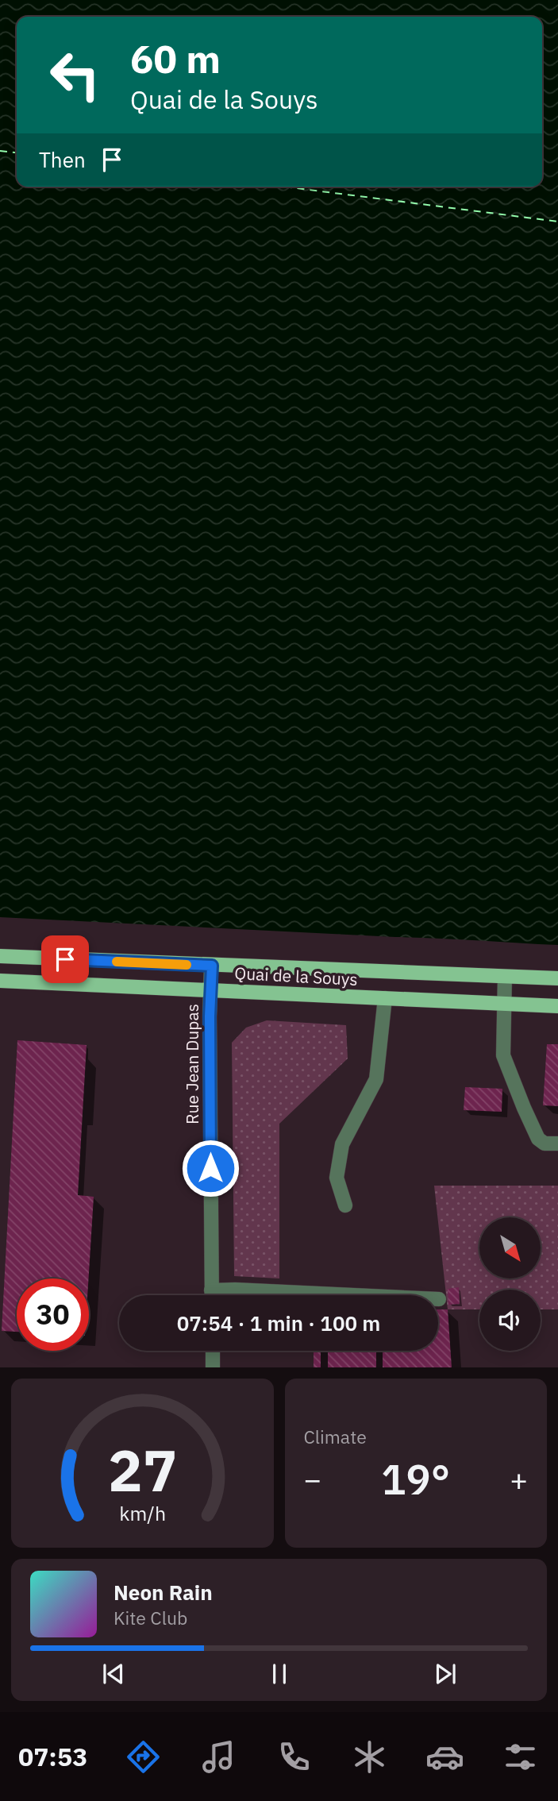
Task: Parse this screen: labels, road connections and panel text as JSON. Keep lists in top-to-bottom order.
{
  "streets": {
    "main road": ["Quai de la Souys"],
    "street": ["Rue Jean Dupas"]
  },
  "crossings": [
    ["Quai de la Souys", "Rue Jean Dupas"]
  ],
  "north": "bottom right",
  "page": {
    "turn": ["60 m", "Quai de la Souys"],
    "then": "Then",
    "limit": "30",
    "trip": "07:54 · 1 min · 100 m",
    "tile": "Climate",
    "heat": ["−", "19°", "+"],
    "song": ["Neon Rain", "Kite Club"],
    "tabs": "07:53",
    "gauge": ["27", "km/h"]
  }
}
